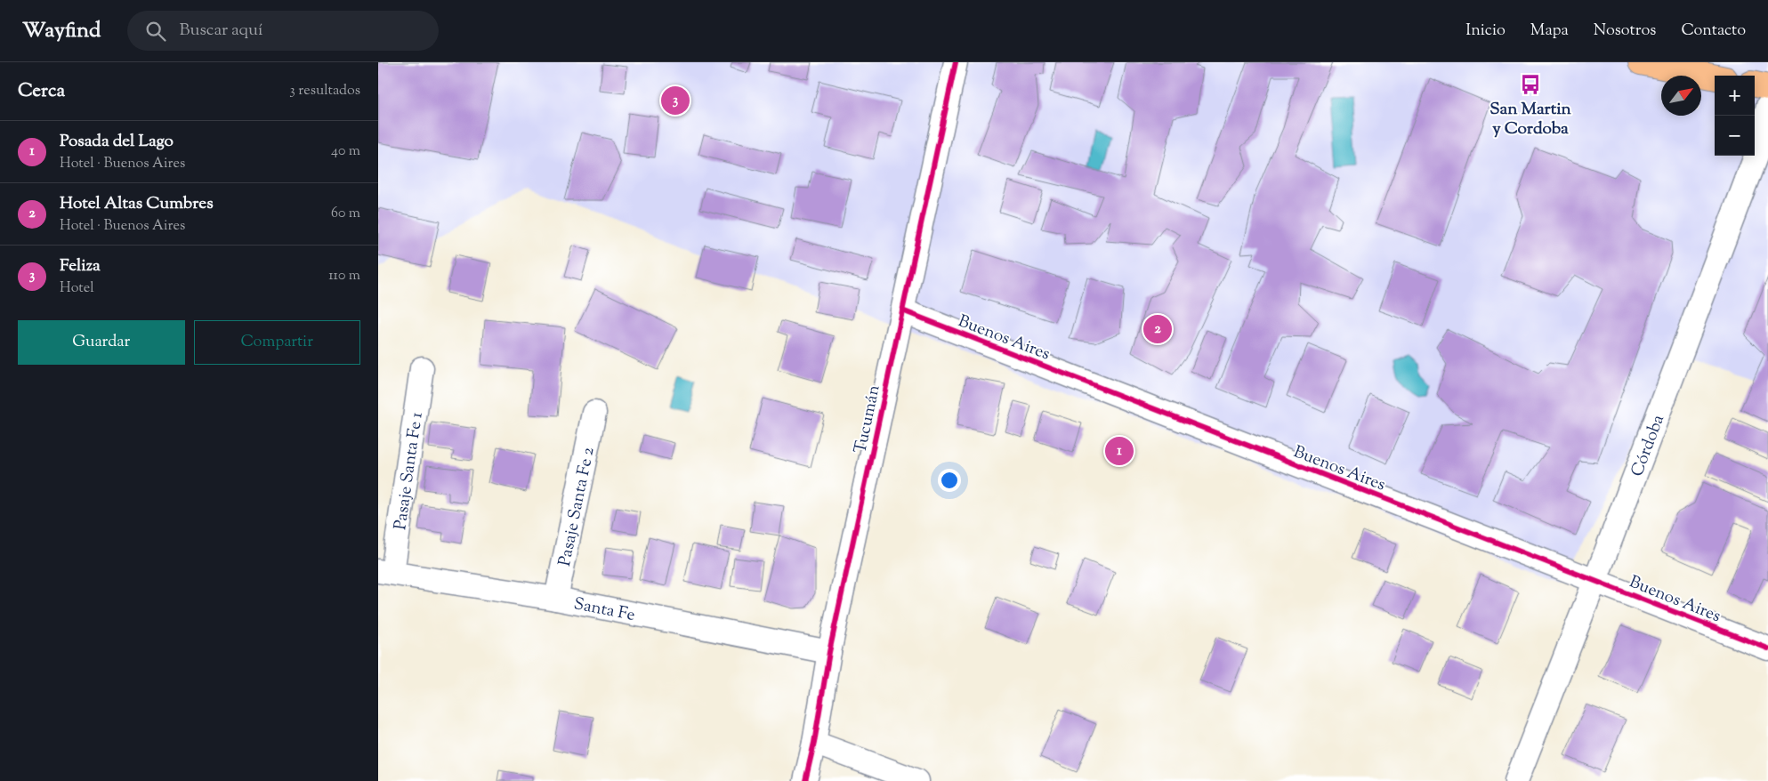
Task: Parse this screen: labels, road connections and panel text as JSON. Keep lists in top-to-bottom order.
{
  "streets": {
    "street": [
      "Buenos Aires",
      "Tucumán",
      "Córdoba",
      "Pasaje Santa Fe 1",
      "Pasaje Santa Fe 2",
      "Santa Fe"
    ]
  },
  "crossings": [
    ["Buenos Aires", "Tucumán"],
    ["Buenos Aires", "Córdoba"],
    ["Tucumán", "Santa Fe"],
    ["Pasaje Santa Fe 1", "Santa Fe"],
    ["Pasaje Santa Fe 2", "Santa Fe"]
  ],
  "places": {
    "bus stop": ["San Martin y Cordoba"]
  },
  "north": "top right",
  "page": {
    "header": "Wayfind",
    "search": "Buscar aquí",
    "nav": [
      "Inicio",
      "Mapa",
      "Nosotros",
      "Contacto"
    ],
    "heading": ["Cerca", "3 resultados"],
    "map_buttons": ["+", "−"],
    "pins": ["3", "2", "1"],
    "list": [
      {
        "mark": "1",
        "name": "Posada del Lago",
        "note": "Hotel · Buenos Aires",
        "value": "40 m"
      },
      {
        "mark": "2",
        "name": "Hotel Altas Cumbres",
        "note": "Hotel · Buenos Aires",
        "value": "60 m"
      },
      {
        "mark": "3",
        "name": "Feliza",
        "note": "Hotel",
        "value": "110 m"
      }
    ],
    "buttons": ["Guardar", "Compartir"]
  }
}
